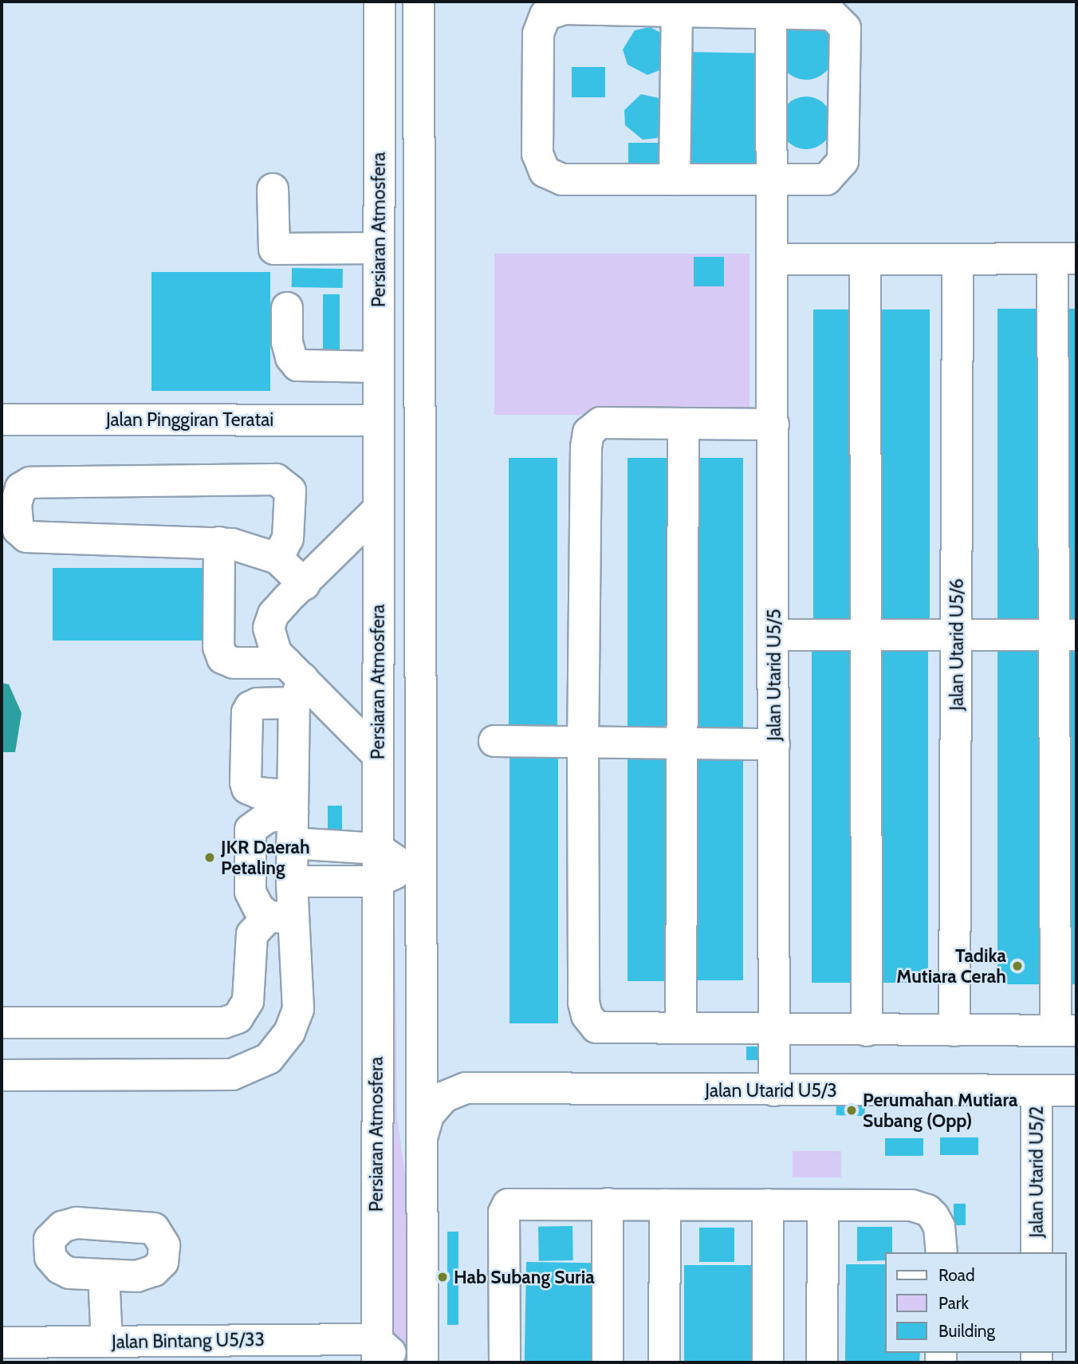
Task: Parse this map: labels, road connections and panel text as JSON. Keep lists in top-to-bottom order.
{
  "streets": {
    "street": [
      "Persiaran Atmosfera",
      "Jalan Pinggiran Teratai",
      "Jalan Utarid U5/6",
      "Jalan Utarid U5/5",
      "Jalan Utarid U5/3",
      "Jalan Utarid U5/2",
      "Jalan Bintang U5/33"
    ]
  },
  "crossings": [
    ["Persiaran Atmosfera", "Jalan Pinggiran Teratai"],
    ["Persiaran Atmosfera", "Jalan Bintang U5/33"],
    ["Jalan Utarid U5/5", "Jalan Utarid U5/3"],
    ["Jalan Utarid U5/3", "Jalan Utarid U5/2"]
  ],
  "places": [
    "JKR Daerah Petaling",
    "Tadika Mutiara Cerah",
    "Perumahan Mutiara Subang (Opp)",
    "Hab Subang Suria"
  ],
  "legend": ["Road", "Park", "Building"]
}
